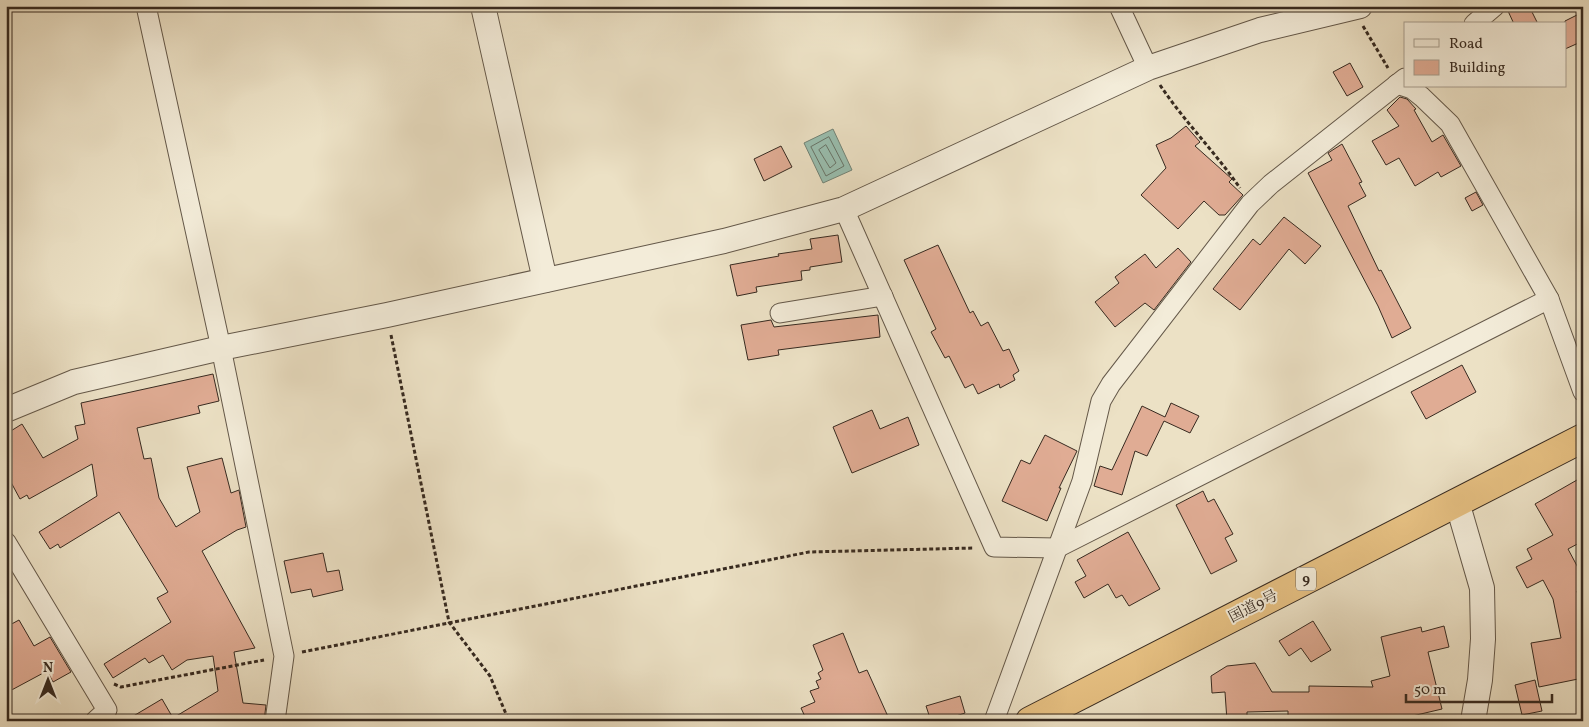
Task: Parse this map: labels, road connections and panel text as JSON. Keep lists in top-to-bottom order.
{
  "streets": {
    "highway": ["9", "国道9号"]
  },
  "legend": ["Road", "Building"],
  "scale_bar": "50 m",
  "north": "top"
}
